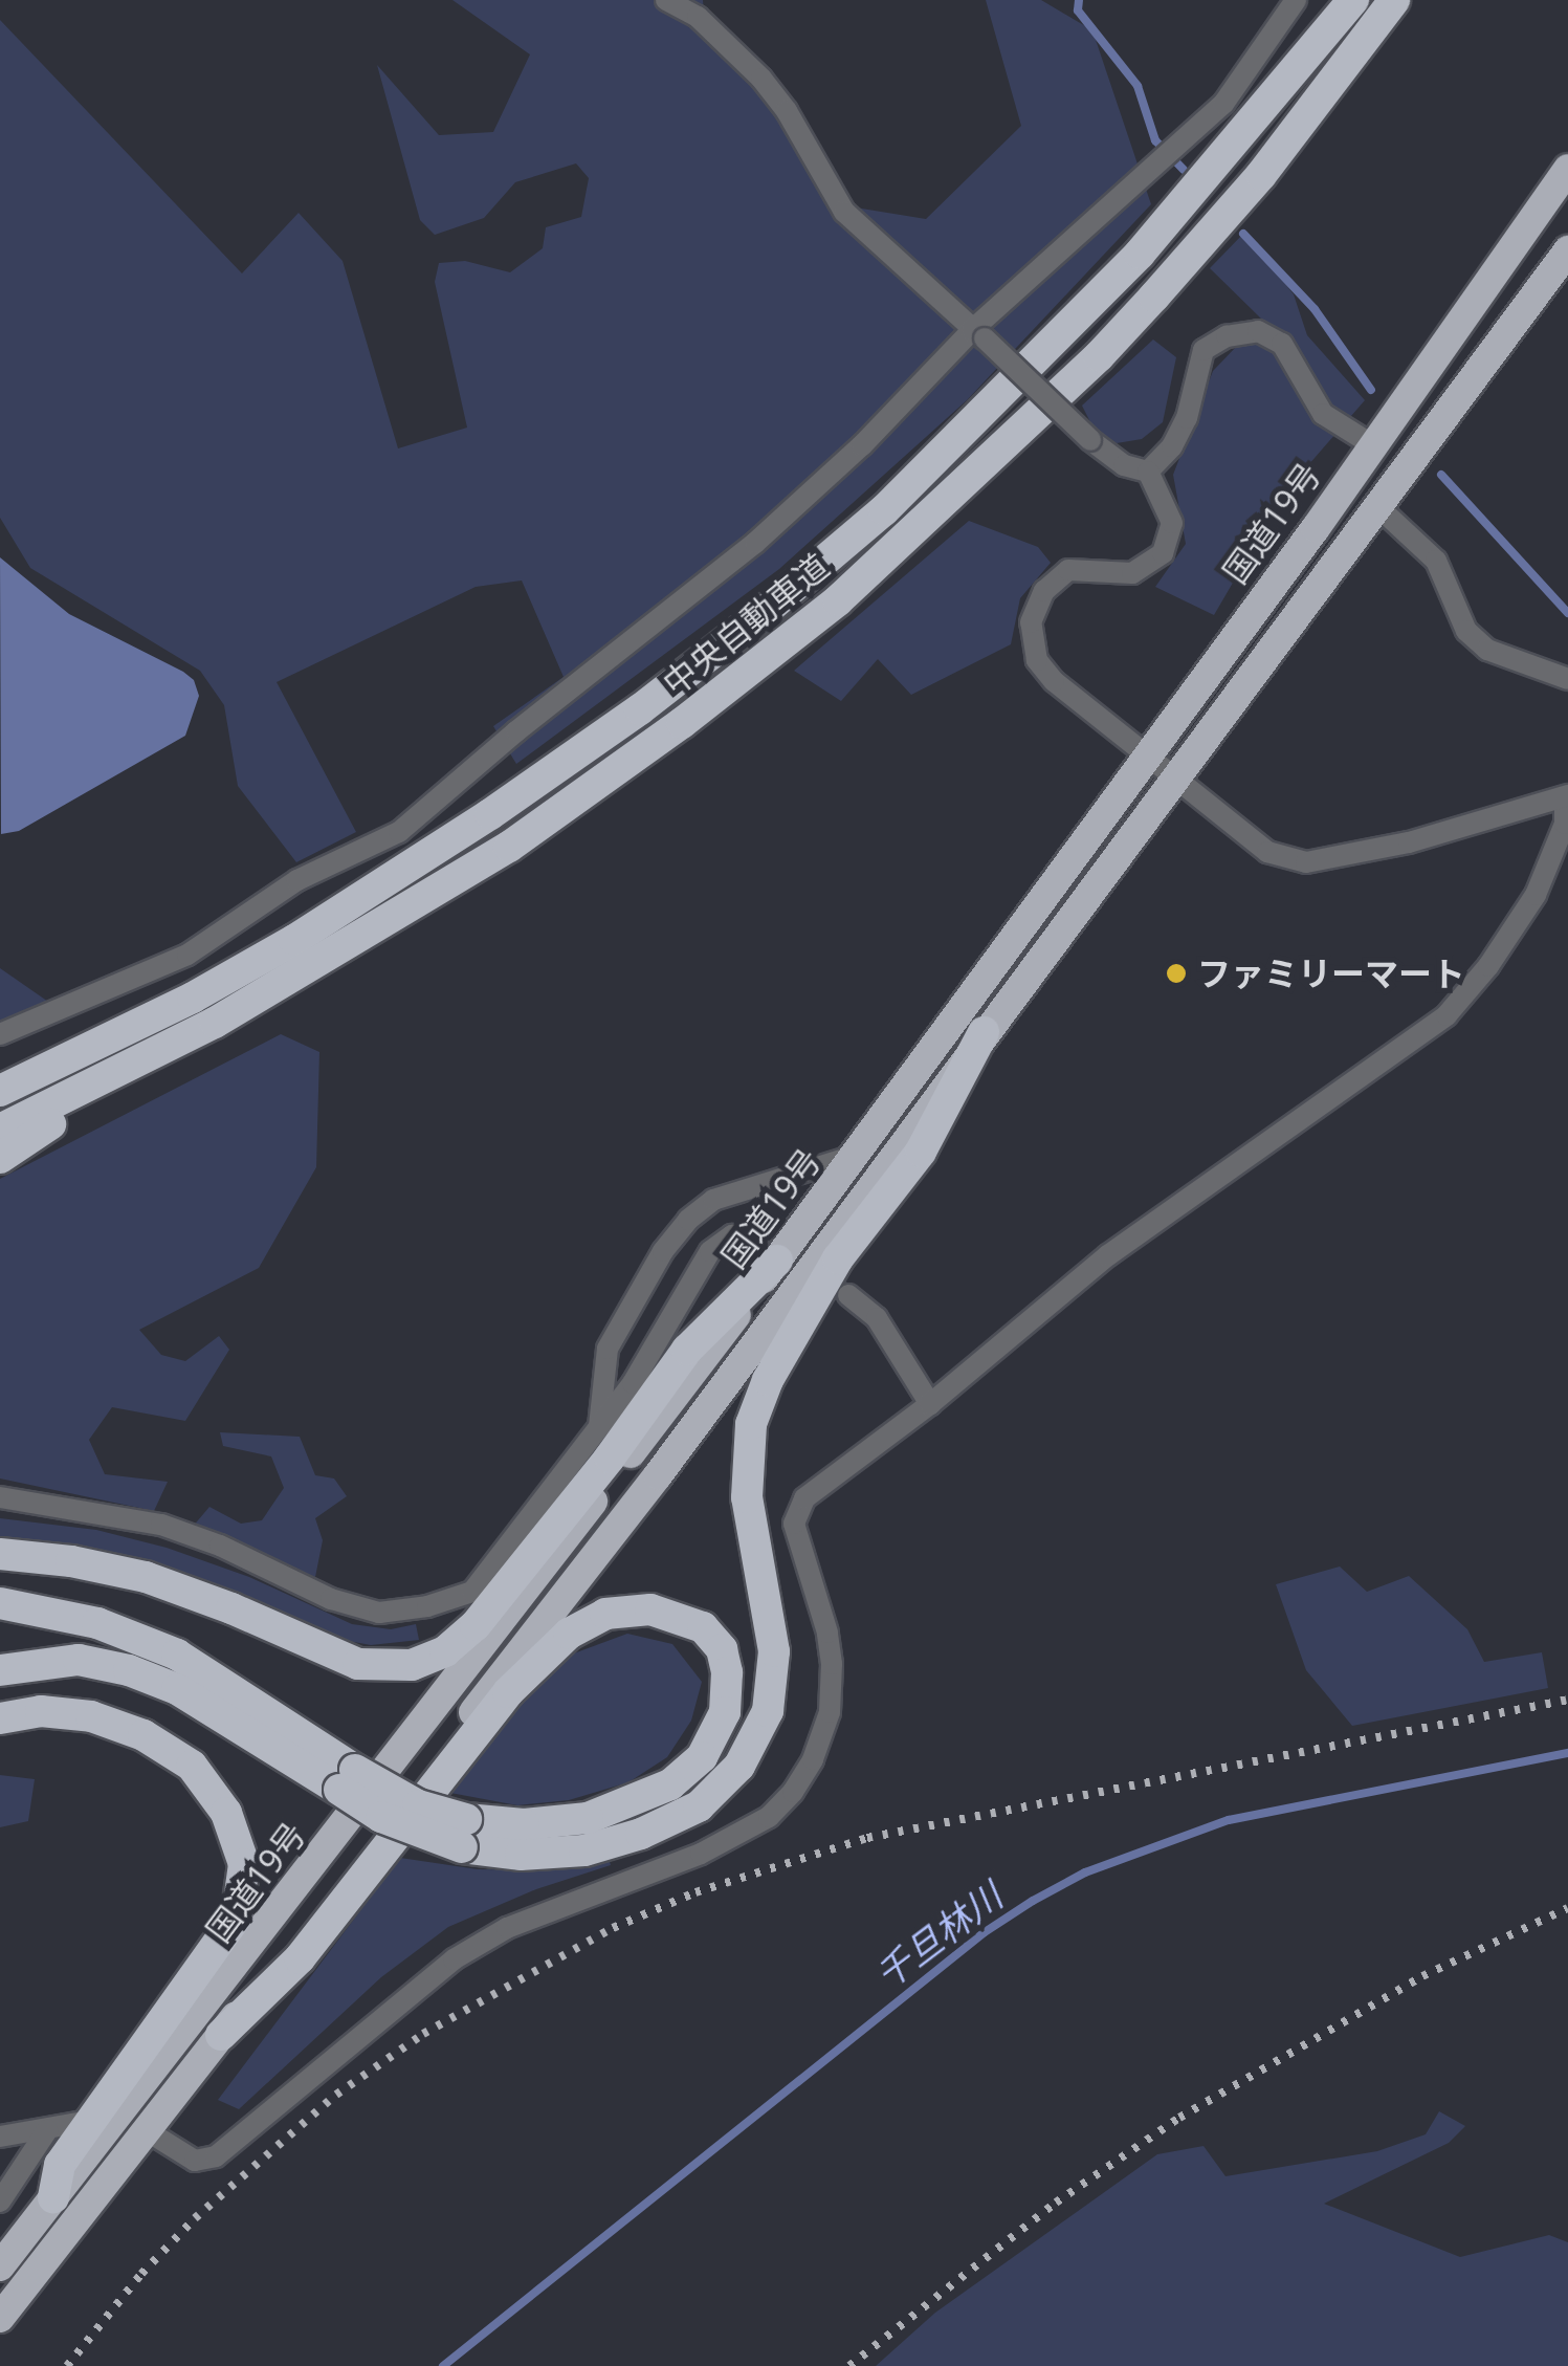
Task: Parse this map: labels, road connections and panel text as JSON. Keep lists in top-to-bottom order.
{
  "streets": {
    "highway": ["国道19号", "中央自動車道"]
  },
  "water": ["千旦林川"],
  "places": ["ファミリーマート"]
}
